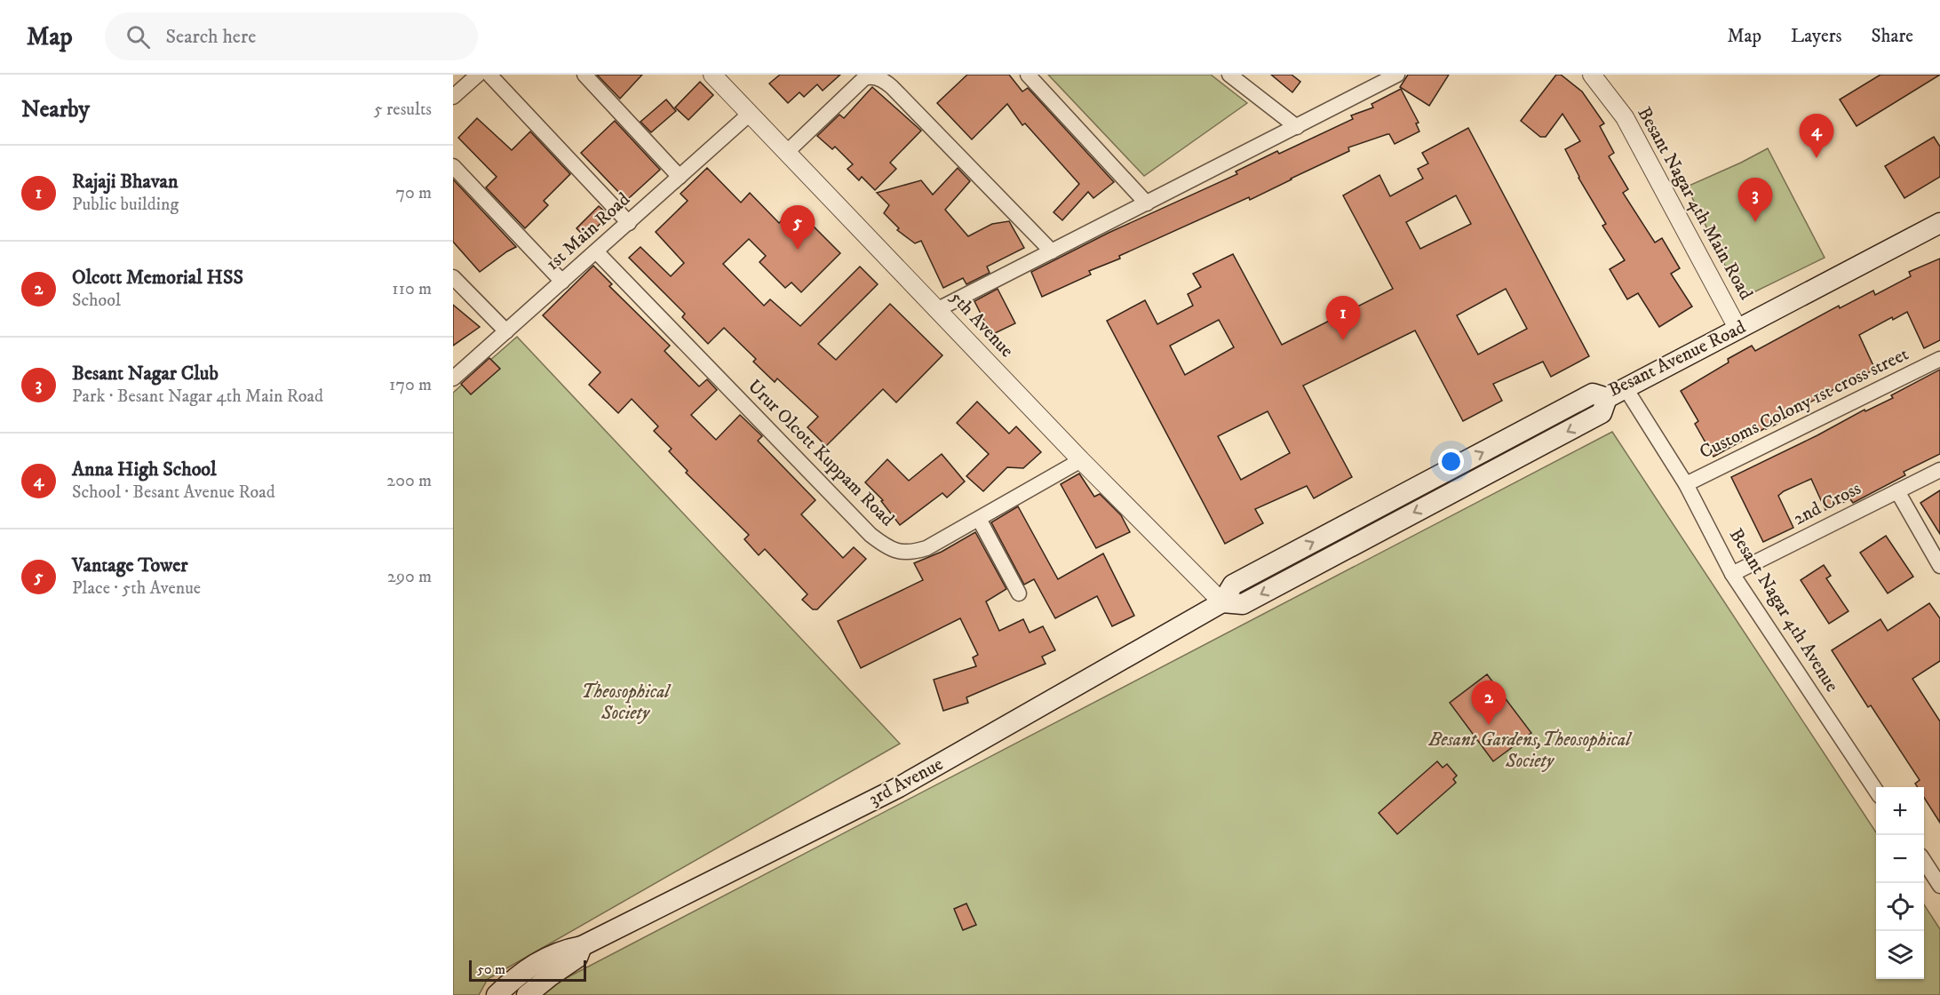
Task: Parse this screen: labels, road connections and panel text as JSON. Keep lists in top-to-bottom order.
{
  "streets": {
    "main road": ["Besant Avenue Road", "3rd Avenue"],
    "street": [
      "Besant Nagar 4th Main Road",
      "1st Main Road",
      "5th Avenue",
      "Customs Colony 1st cross street",
      "Urur Olcott Kuppam Road",
      "2nd Cross",
      "Besant Nagar 4th Avenue"
    ]
  },
  "crossings": [
    ["Besant Nagar 4th Main Road", "Besant Avenue Road"],
    ["1st Main Road", "5th Avenue"],
    ["1st Main Road", "Urur Olcott Kuppam Road"],
    ["5th Avenue", "Besant Avenue Road"],
    ["5th Avenue", "Urur Olcott Kuppam Road"],
    ["5th Avenue", "3rd Avenue"],
    ["Besant Avenue Road", "Besant Nagar 4th Avenue"],
    ["Besant Avenue Road", "3rd Avenue"],
    ["Customs Colony 1st cross street", "Besant Nagar 4th Avenue"],
    ["2nd Cross", "Besant Nagar 4th Avenue"]
  ],
  "parks": ["Theosophical Society", "Besant Gardens,Theosophical Society"],
  "scale_bar": "50 m",
  "page": {
    "header": "Map",
    "search": "Search here",
    "nav": ["Map", "Layers", "Share"],
    "heading": ["Nearby", "5 results"],
    "pins": [
      "4",
      "3",
      "5",
      "1",
      "2"
    ],
    "list": [
      {
        "mark": "1",
        "name": "Rajaji Bhavan",
        "note": "Public building",
        "value": "70 m"
      },
      {
        "mark": "2",
        "name": "Olcott Memorial HSS",
        "note": "School",
        "value": "110 m"
      },
      {
        "mark": "3",
        "name": "Besant Nagar Club",
        "note": "Park · Besant Nagar 4th Main Road",
        "value": "170 m"
      },
      {
        "mark": "4",
        "name": "Anna High School",
        "note": "School · Besant Avenue Road",
        "value": "200 m"
      },
      {
        "mark": "5",
        "name": "Vantage Tower",
        "note": "Place · 5th Avenue",
        "value": "290 m"
      }
    ],
    "map_buttons": ["+", "−"],
    "scale": "50 m"
  }
}
